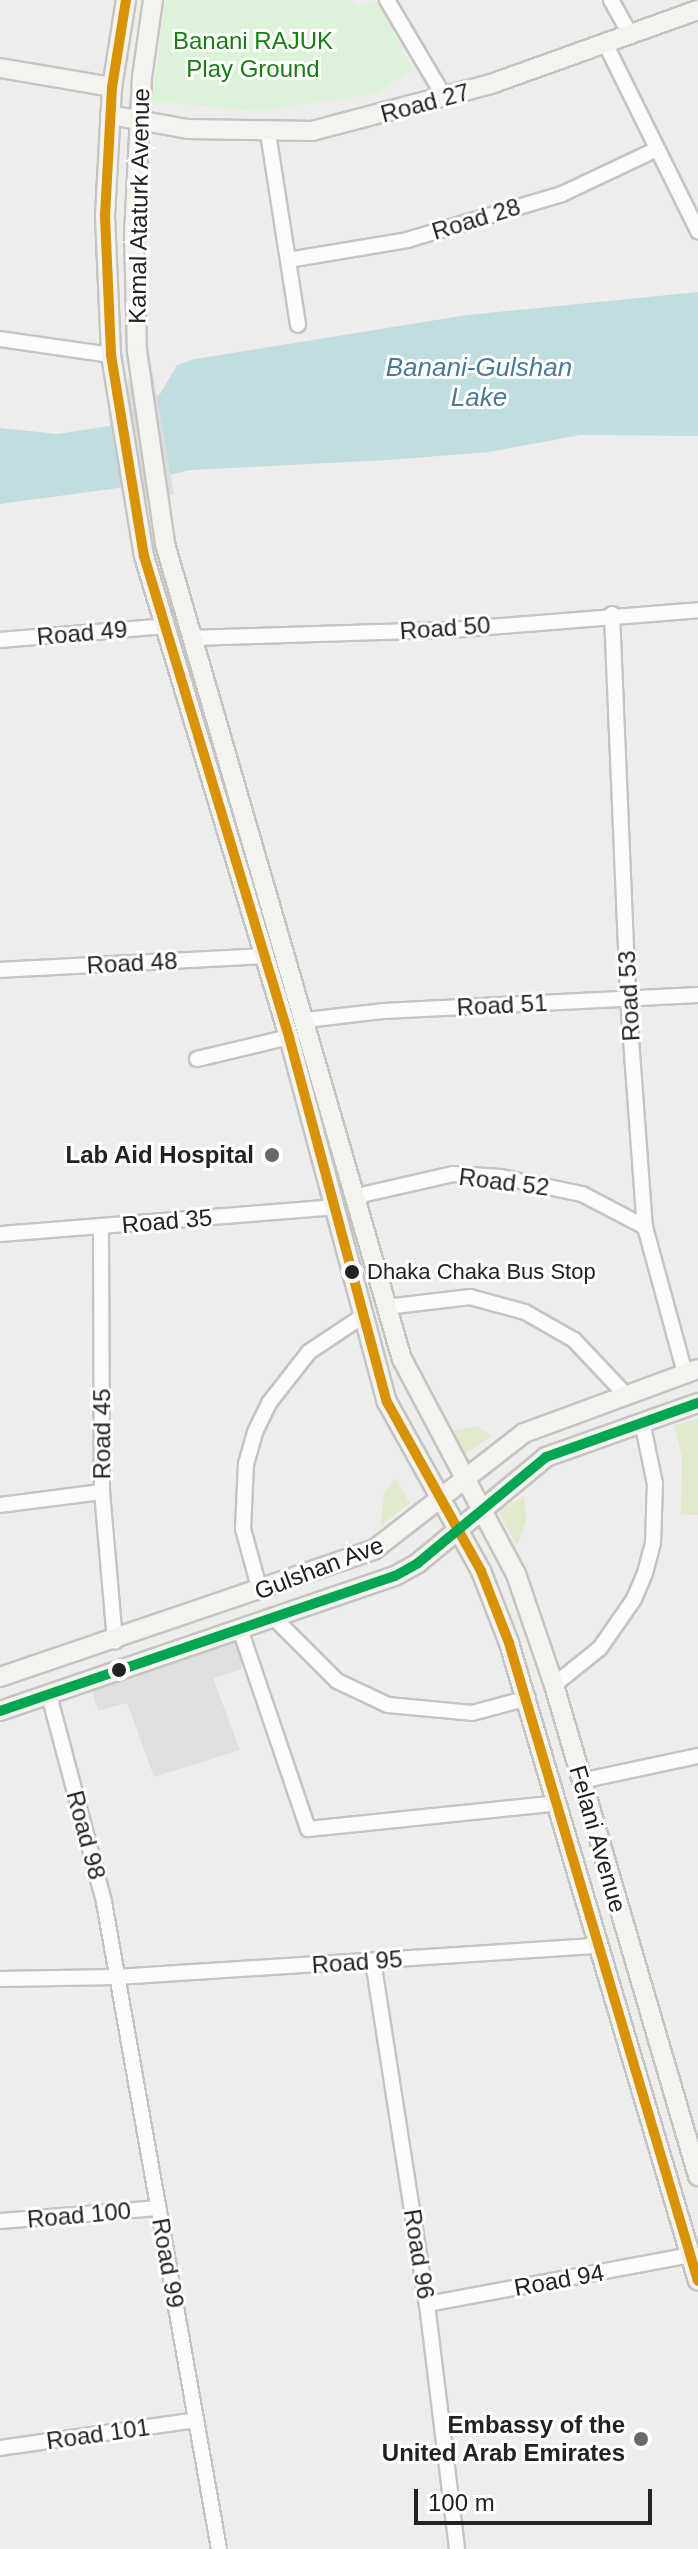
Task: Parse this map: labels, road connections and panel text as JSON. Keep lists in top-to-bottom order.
{
  "streets": {
    "main road": [
      "Road 27",
      "Kamal Ataturk Avenue",
      "Gulshan Ave",
      "Felani Avenue"
    ],
    "street": [
      "Road 28",
      "Road 50",
      "Road 49",
      "Road 48",
      "Road 53",
      "Road 51",
      "Road 52",
      "Road 35",
      "Road 45",
      "Road 98",
      "Road 95",
      "Road 100",
      "Road 96",
      "Road 99",
      "Road 94",
      "Road 101"
    ]
  },
  "crossings": [
    ["Road 27", "Kamal Ataturk Avenue"],
    ["Kamal Ataturk Avenue", "Road 50"],
    ["Kamal Ataturk Avenue", "Road 49"],
    ["Kamal Ataturk Avenue", "Road 48"],
    ["Kamal Ataturk Avenue", "Road 51"],
    ["Kamal Ataturk Avenue", "Road 52"],
    ["Kamal Ataturk Avenue", "Road 35"],
    ["Kamal Ataturk Avenue", "Gulshan Ave"],
    ["Kamal Ataturk Avenue", "Felani Avenue"],
    ["Road 50", "Road 53"],
    ["Road 53", "Road 51"],
    ["Road 53", "Road 52"],
    ["Road 53", "Gulshan Ave"],
    ["Road 35", "Road 45"],
    ["Road 45", "Gulshan Ave"],
    ["Gulshan Ave", "Road 98"],
    ["Gulshan Ave", "Felani Avenue"],
    ["Road 98", "Road 95"],
    ["Road 98", "Road 99"],
    ["Felani Avenue", "Road 95"],
    ["Felani Avenue", "Road 94"],
    ["Road 95", "Road 96"],
    ["Road 95", "Road 99"],
    ["Road 100", "Road 99"],
    ["Road 96", "Road 94"],
    ["Road 99", "Road 101"]
  ],
  "water": ["Banani-Gulshan Lake"],
  "parks": ["Banani RAJUK Play Ground"],
  "places": ["Lab Aid Hospital", "Dhaka Chaka Bus Stop", "Embassy of the United Arab Emirates"],
  "scale_bar": "100 m"
}
